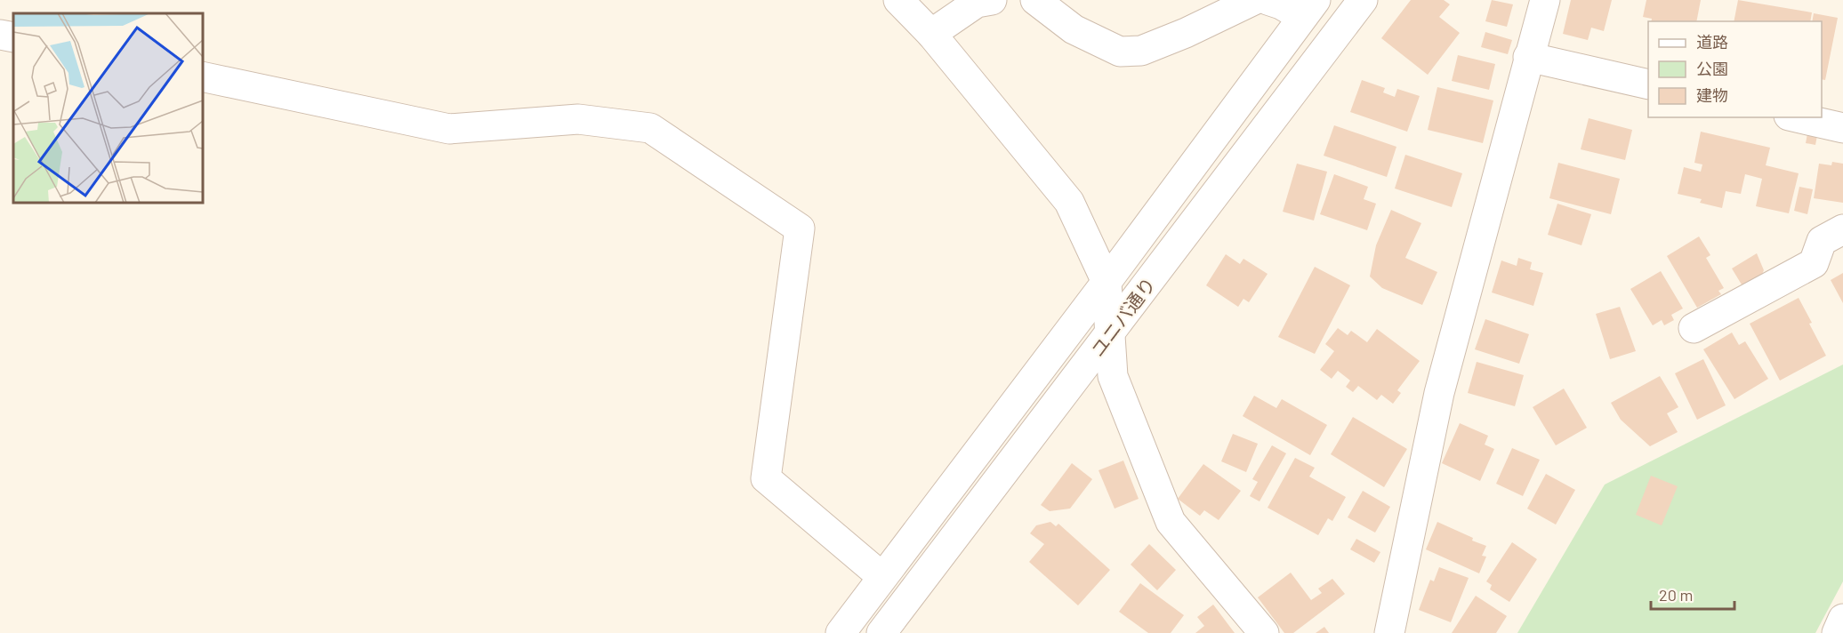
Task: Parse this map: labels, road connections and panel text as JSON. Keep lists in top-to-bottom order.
{
  "streets": {
    "street": ["ユニバ通り"]
  },
  "legend": ["道路", "公園", "建物"],
  "scale_bar": "20 m"
}
